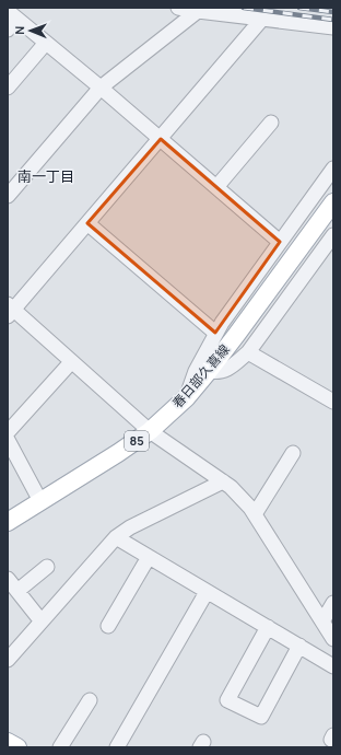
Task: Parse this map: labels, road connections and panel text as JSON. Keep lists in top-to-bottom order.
{
  "streets": {
    "main road": ["春日部久喜線", "85"]
  },
  "districts": ["南一丁目"],
  "north": "left"
}
